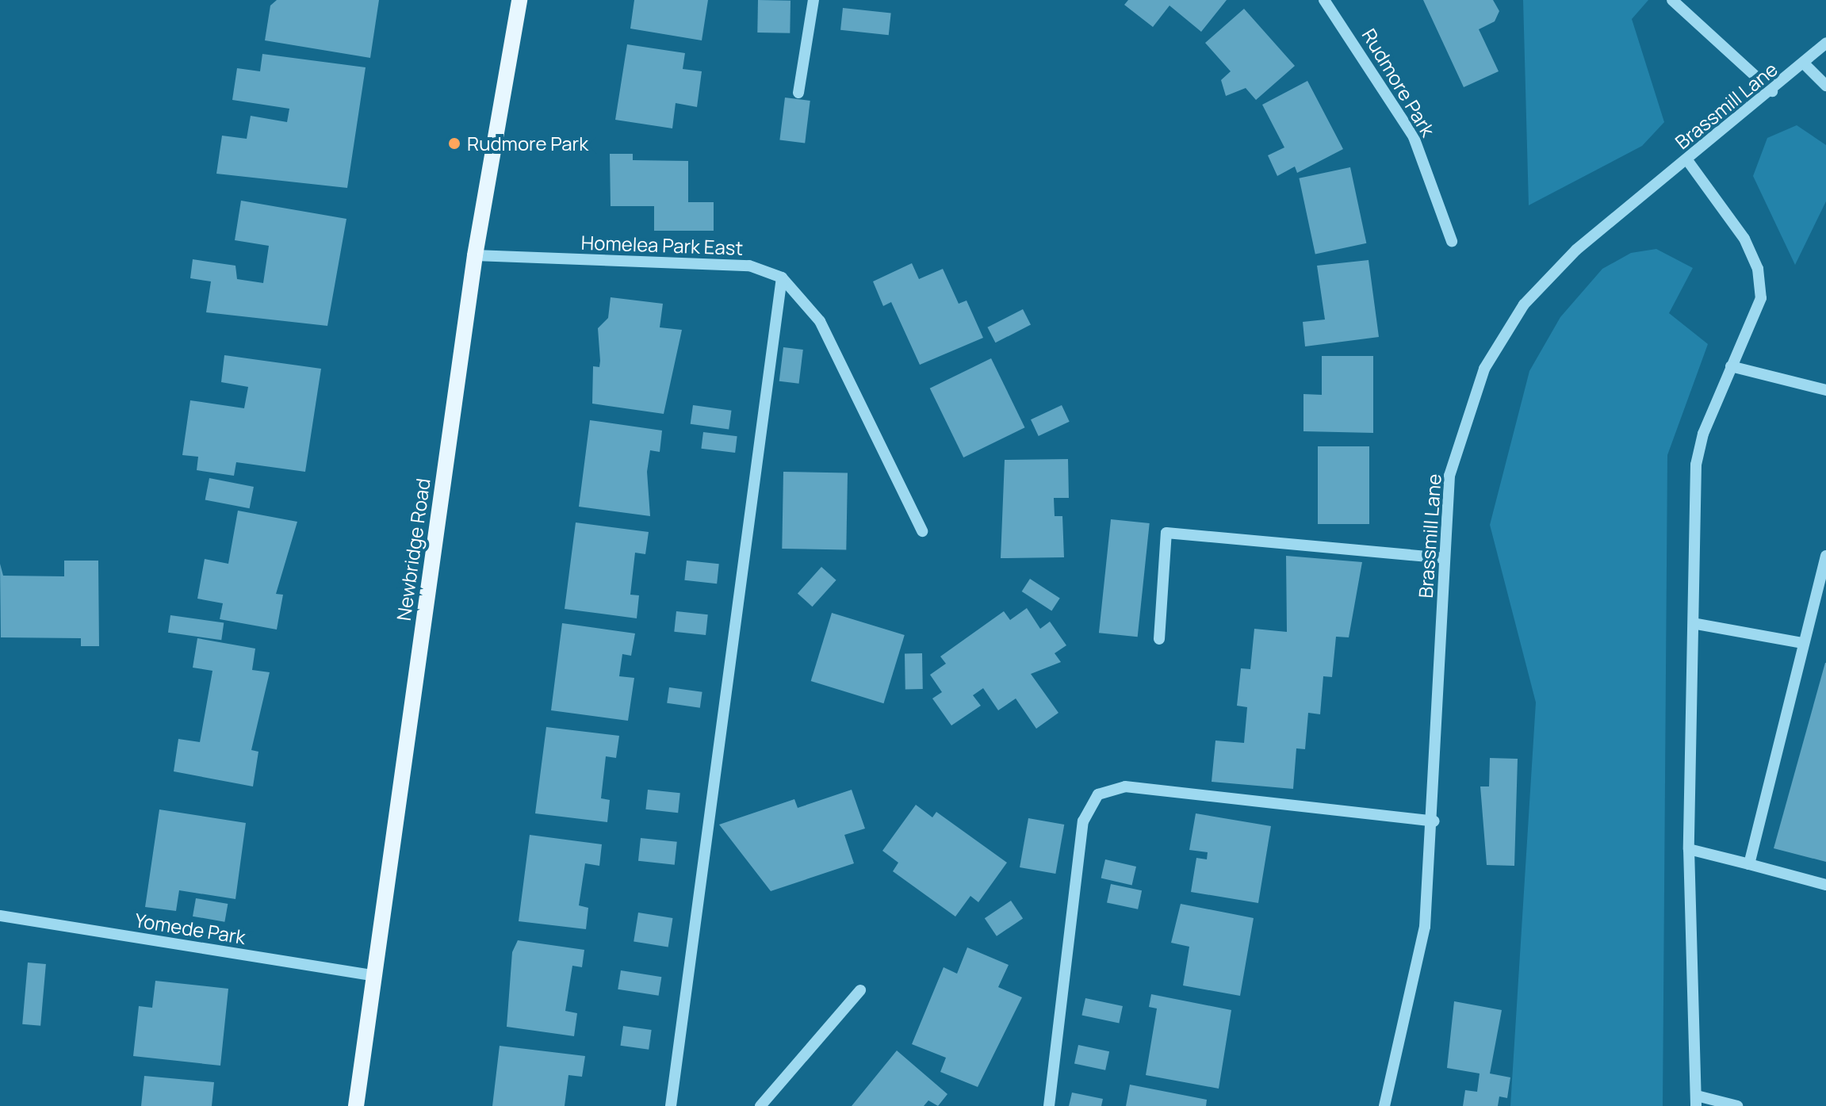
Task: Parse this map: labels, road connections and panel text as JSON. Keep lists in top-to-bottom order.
{
  "streets": {
    "main road": ["Newbridge Road"],
    "street": [
      "Rudmore Park",
      "Brassmill Lane",
      "Homelea Park East",
      "Yomede Park"
    ]
  },
  "crossings": [
    ["Homelea Park East", "Newbridge Road"],
    ["Newbridge Road", "Yomede Park"]
  ],
  "places": ["Rudmore Park"]
}
